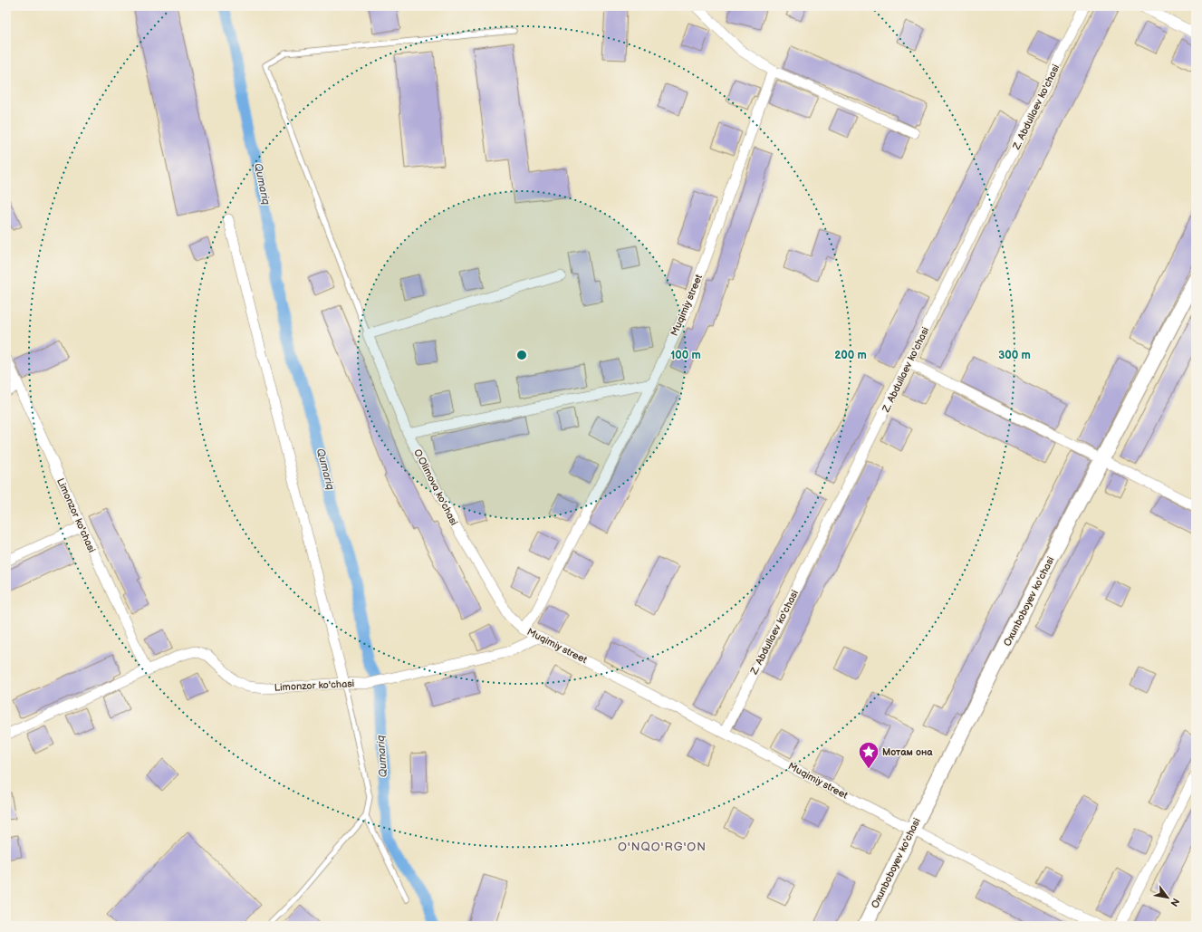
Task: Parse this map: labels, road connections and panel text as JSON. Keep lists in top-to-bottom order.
{
  "streets": {
    "main road": ["Oxunboboyev ko'chasi"],
    "street": [
      "Z. Abdullaev ko'chasi",
      "Muqimiy street",
      "O.Olimova ko'chasi",
      "Limonzor ko'chasi"
    ]
  },
  "crossings": [
    ["Z. Abdullaev ko'chasi", "Muqimiy street"],
    ["Muqimiy street", "O.Olimova ko'chasi"],
    ["Muqimiy street", "Limonzor ko'chasi"],
    ["Muqimiy street", "Oxunboboyev ko'chasi"]
  ],
  "districts": ["O'NQO'RG'ON"],
  "water": ["Qumariq"],
  "places": {
    "place": ["Мотам она"]
  },
  "north": "bottom right",
  "rings": ["100 m", "200 m", "300 m"]
}
